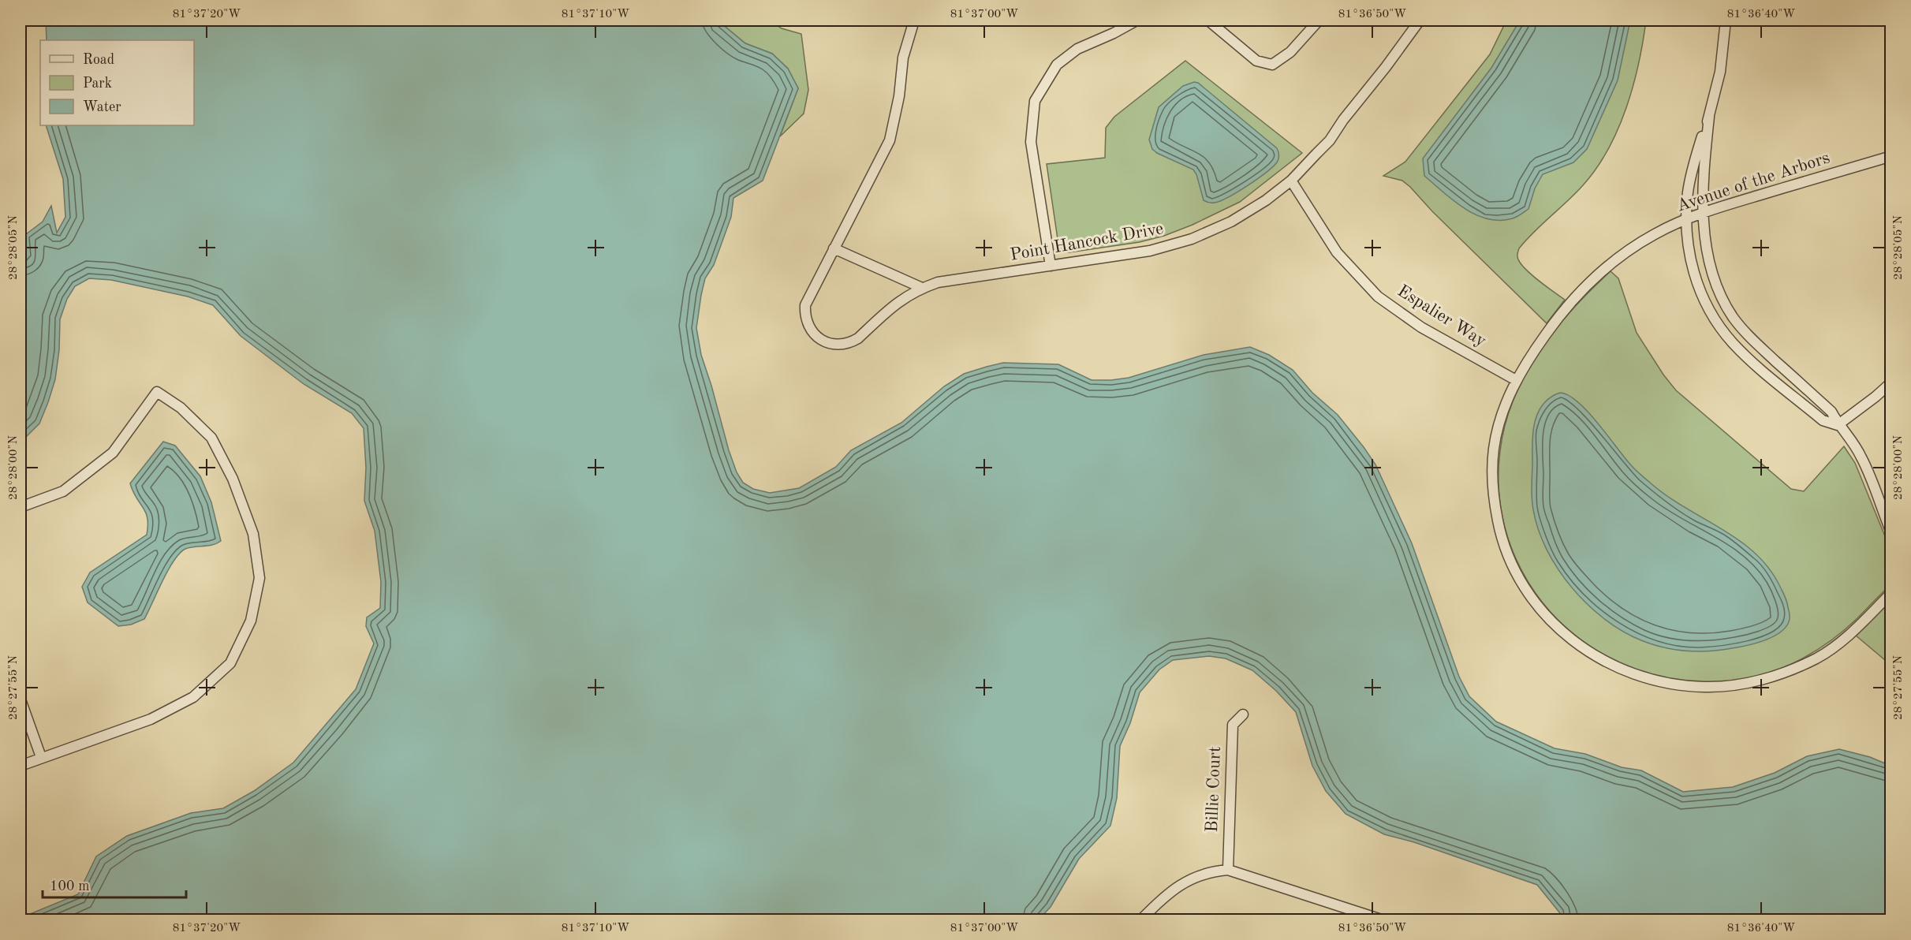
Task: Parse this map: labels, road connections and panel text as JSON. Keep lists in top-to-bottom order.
{
  "streets": {
    "street": [
      "Avenue of the Arbors",
      "Point Hancock Drive",
      "Espalier Way",
      "Billie Court"
    ]
  },
  "crossings": [
    ["Avenue of the Arbors", "Espalier Way"],
    ["Point Hancock Drive", "Espalier Way"]
  ],
  "legend": ["Road", "Park", "Water"],
  "scale_bar": "100 m",
  "coordinates": [
    "81°37'20\"W",
    "81°37'10\"W",
    "81°37'00\"W",
    "81°36'50\"W",
    "81°36'40\"W",
    "28°28'05\"N",
    "28°28'00\"N",
    "28°27'55\"N"
  ]
}
